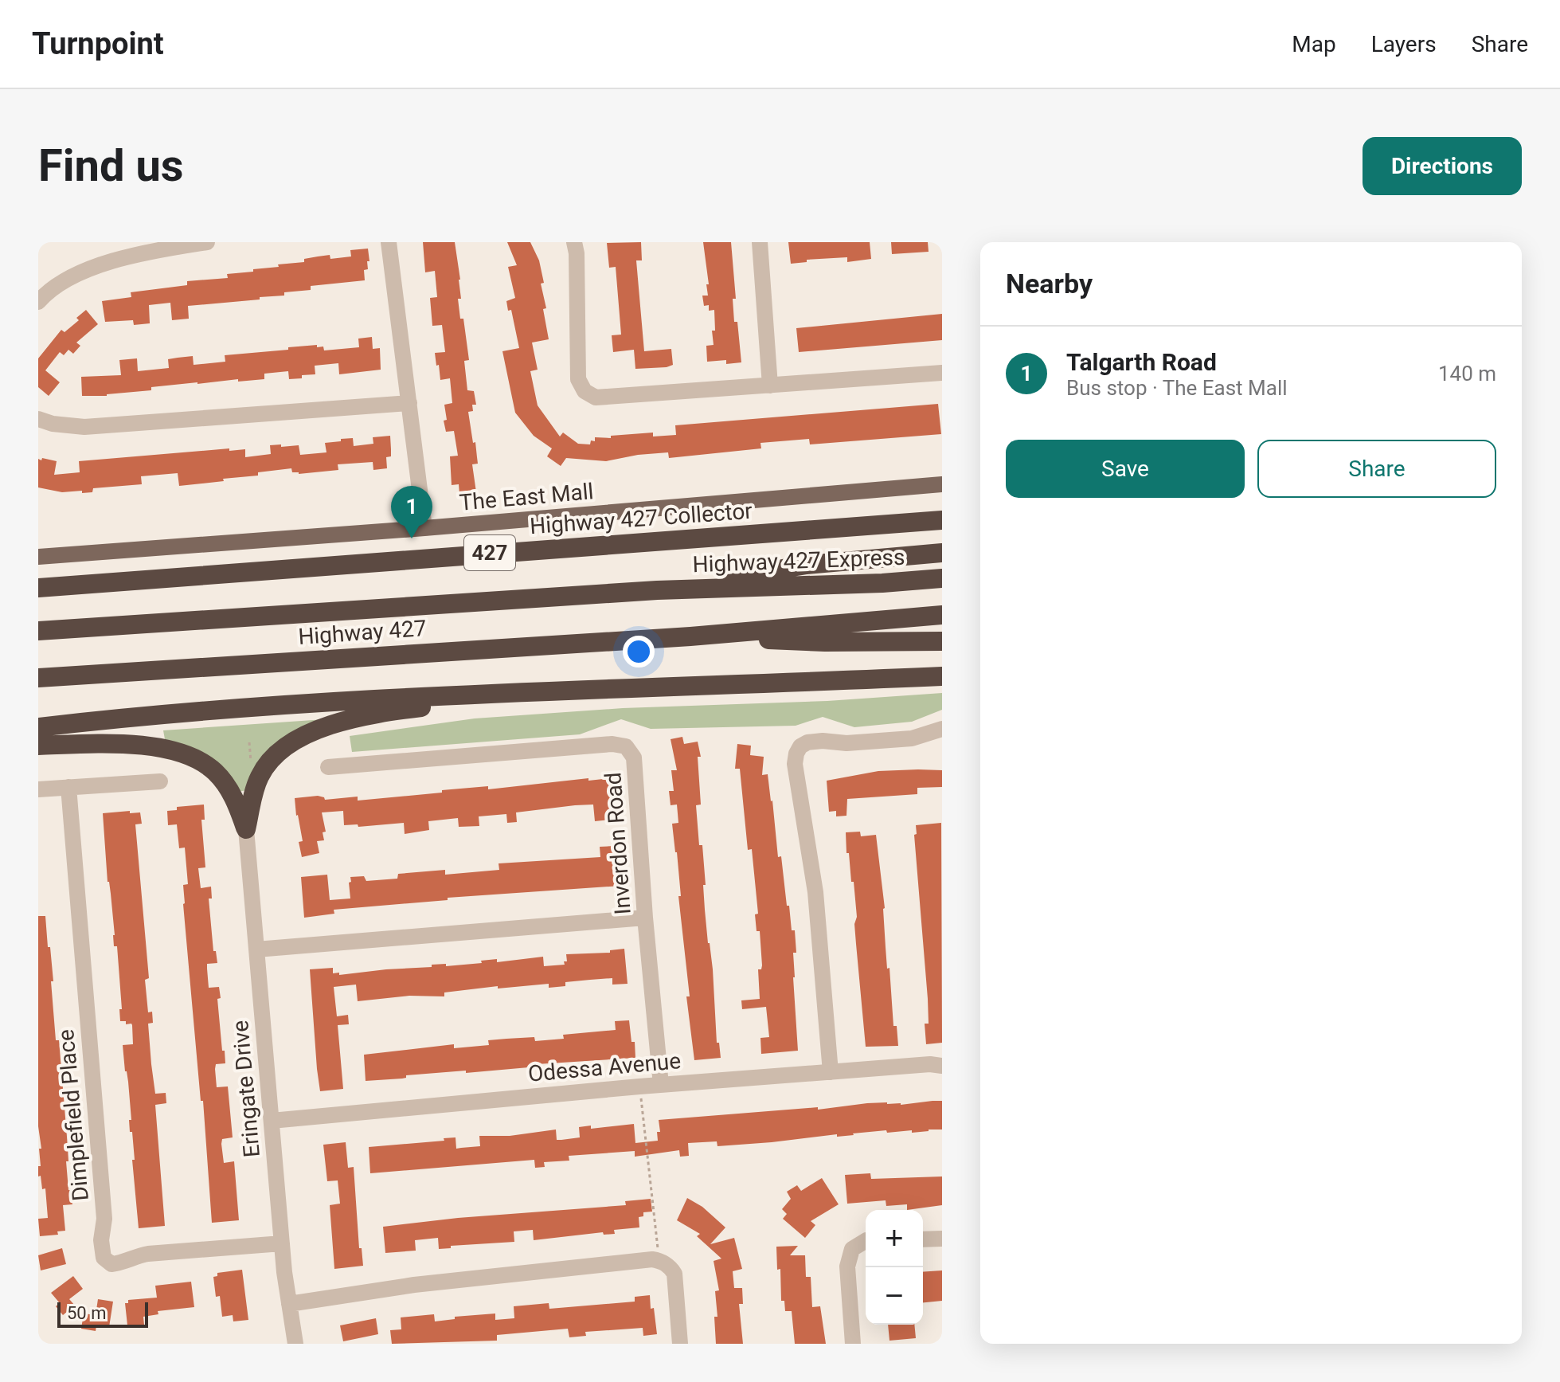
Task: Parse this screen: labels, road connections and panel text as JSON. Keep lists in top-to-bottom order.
{
  "streets": {
    "highway": [
      "Highway 427 Collector",
      "427",
      "Highway 427 Express",
      "Highway 427"
    ],
    "main road": ["The East Mall"],
    "street": [
      "Inverdon Road",
      "Odessa Avenue",
      "Eringate Drive",
      "Dimplefield Place"
    ]
  },
  "crossings": [
    ["Highway 427 Express", "Highway 427"],
    ["Inverdon Road", "Odessa Avenue"],
    ["Odessa Avenue", "Eringate Drive"],
    ["Eringate Drive", "Dimplefield Place"]
  ],
  "scale_bar": "50 m",
  "page": {
    "header": "Turnpoint",
    "nav": ["Map", "Layers", "Share"],
    "buttons": [
      "Directions",
      ["Save", "Share"]
    ],
    "title": "Find us",
    "heading": "Nearby",
    "list": [
      {
        "mark": "1",
        "name": "Talgarth Road",
        "note": "Bus stop · The East Mall",
        "value": "140 m"
      }
    ],
    "pins": "1",
    "map_buttons": ["+", "−"],
    "scale": "50 m"
  }
}
